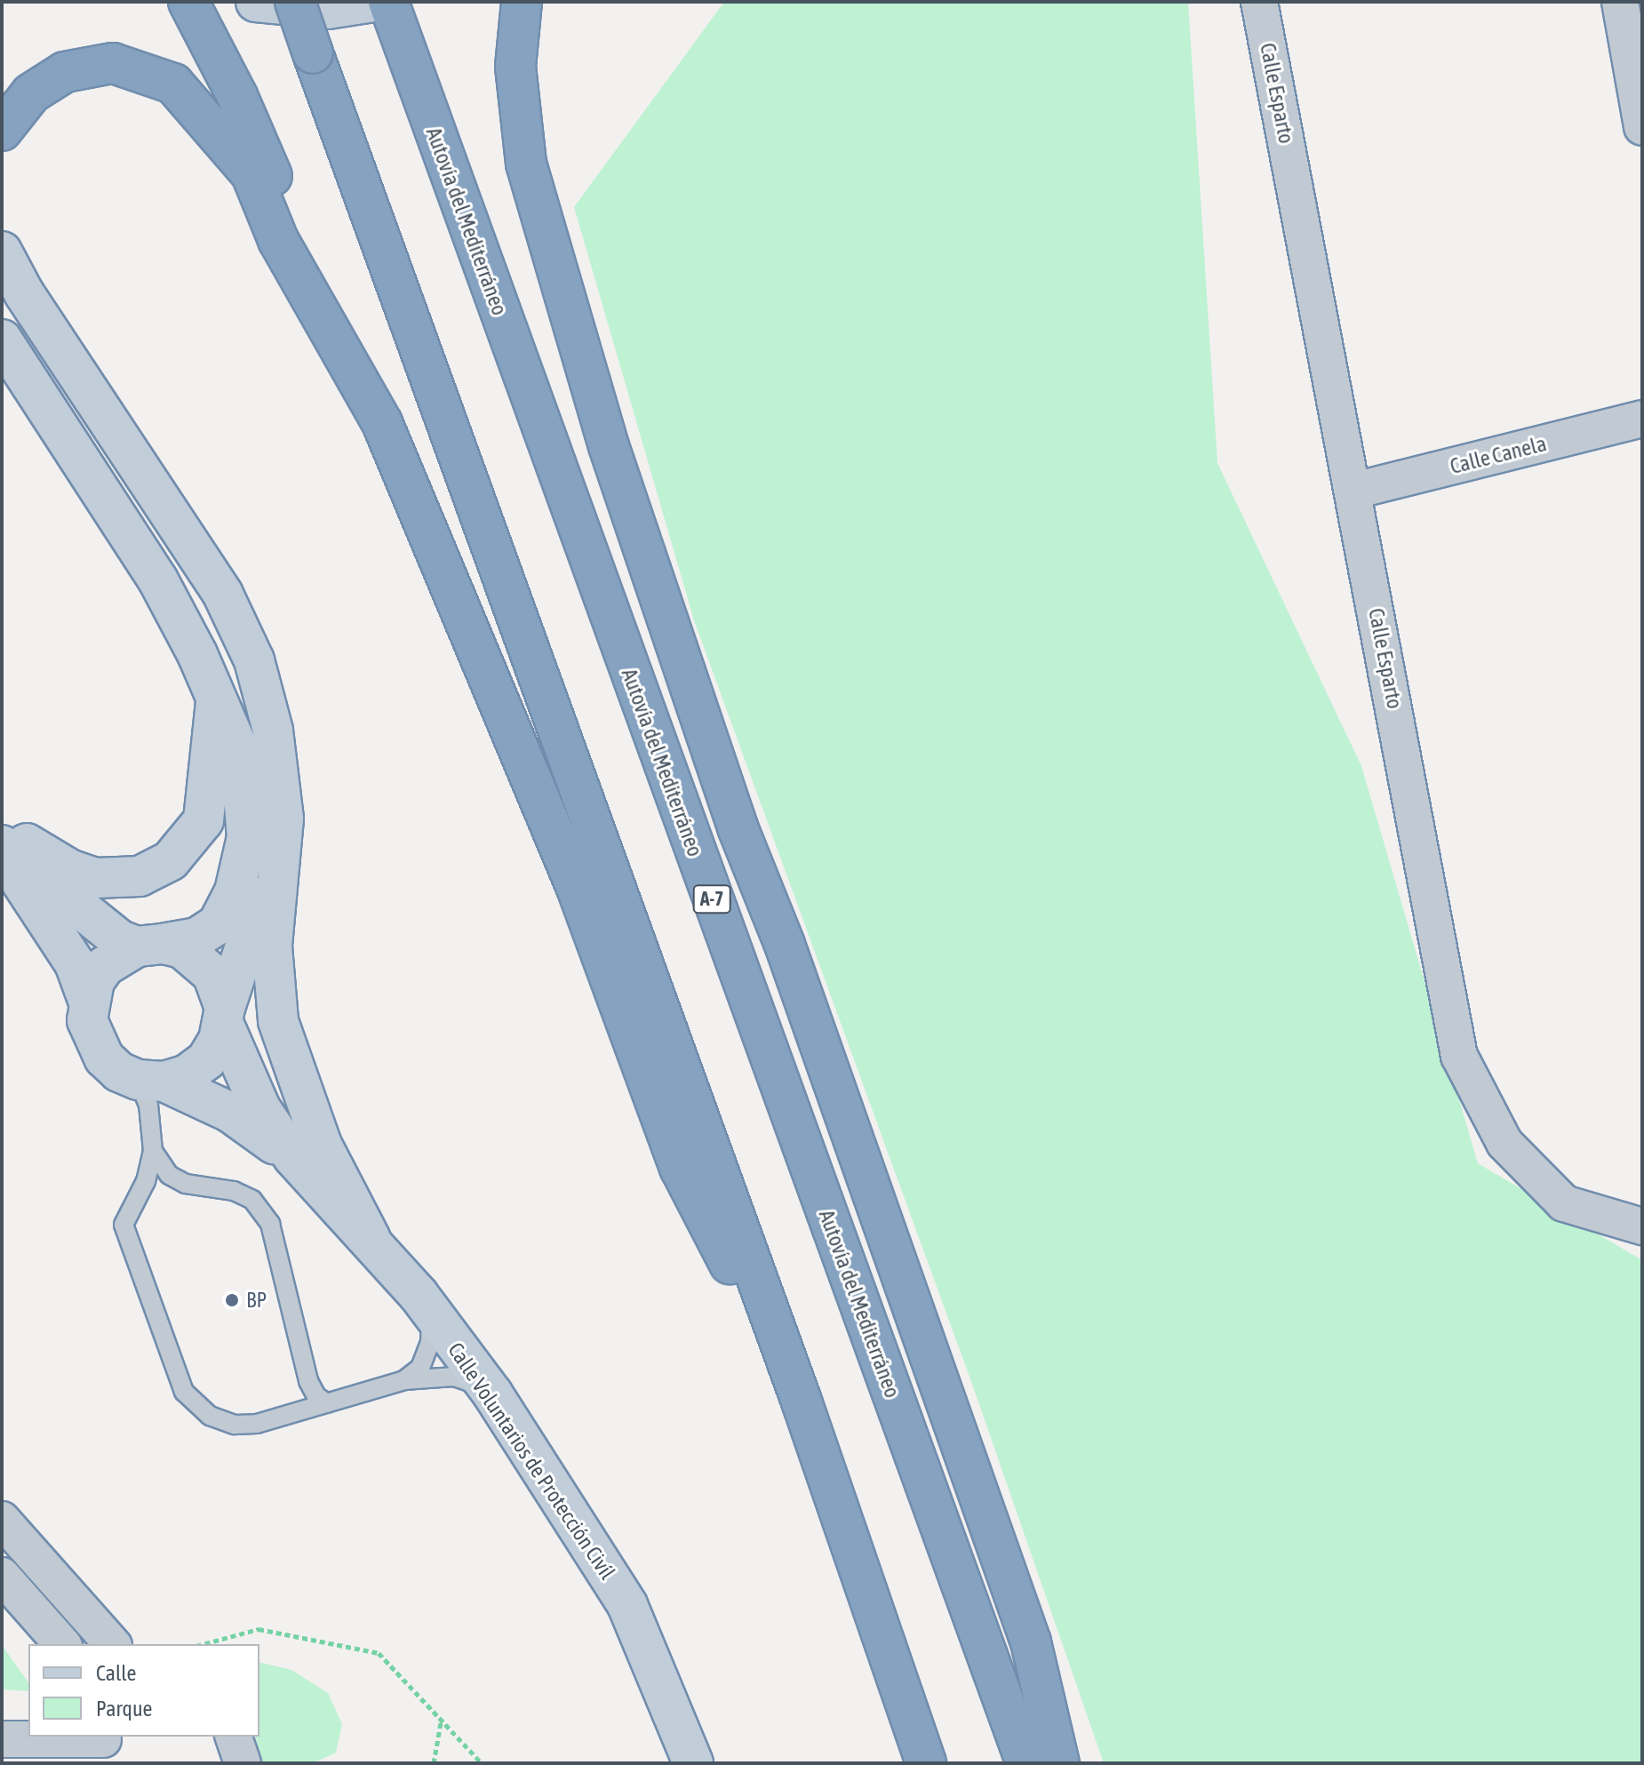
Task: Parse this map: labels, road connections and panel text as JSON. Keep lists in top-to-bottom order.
{
  "streets": {
    "highway": ["Autovía del Mediterráneo", "A-7"],
    "street": ["Calle Esparto", "Calle Canela", "Calle Voluntarios de Protección Civíl"]
  },
  "crossings": [
    ["Calle Esparto", "Calle Canela"]
  ],
  "places": ["BP"],
  "legend": ["Calle", "Parque"]
}
